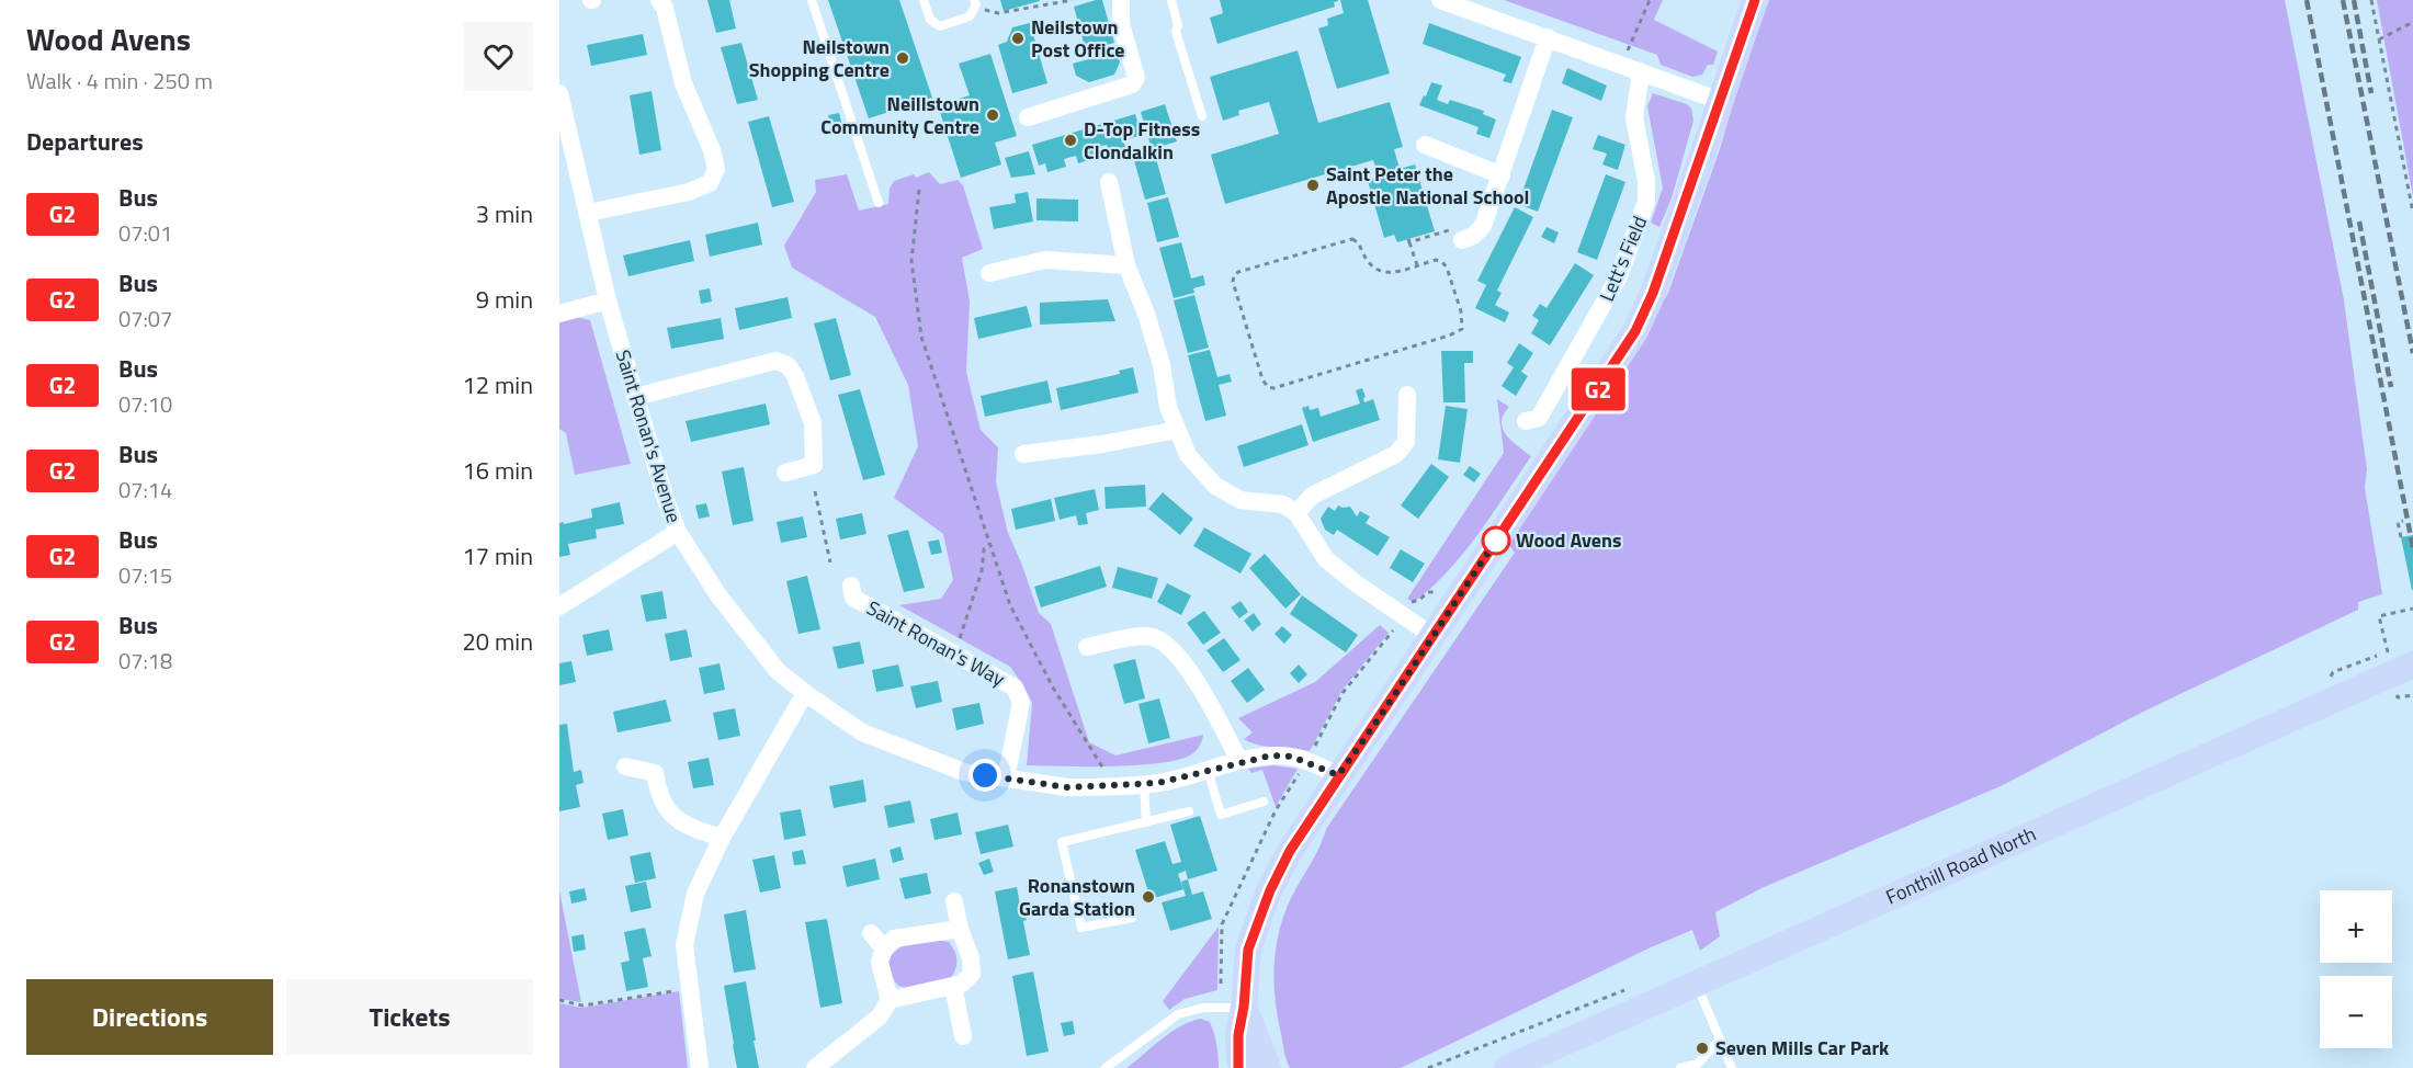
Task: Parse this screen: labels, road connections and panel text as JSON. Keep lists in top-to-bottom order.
{
  "streets": {
    "street": [
      "Lett's Field",
      "Saint Ronan's Avenue",
      "Saint Ronan's Way",
      "Fonthill Road North"
    ]
  },
  "crossings": [
    ["Saint Ronan's Avenue", "Saint Ronan's Way"]
  ],
  "places": [
    "Neilstown Post Office",
    "Neilstown Shopping Centre",
    "Neillstown Community Centre",
    "D-Top Fitness Clondalkin",
    "Saint Peter the Apostle National School",
    "Wood Avens",
    "Ronanstown Garda Station",
    "Seven Mills Car Park"
  ],
  "lines": ["bus line G2"],
  "page": {
    "heading": [
      ["Wood Avens", "Walk · 4 min · 250 m"],
      "Departures"
    ],
    "on_map": "G2",
    "list": [
      {
        "mark": "G2",
        "name": "Bus",
        "note": "07:01",
        "value": "3 min"
      },
      {
        "mark": "G2",
        "name": "Bus",
        "note": "07:07",
        "value": "9 min"
      },
      {
        "mark": "G2",
        "name": "Bus",
        "note": "07:10",
        "value": "12 min"
      },
      {
        "mark": "G2",
        "name": "Bus",
        "note": "07:14",
        "value": "16 min"
      },
      {
        "mark": "G2",
        "name": "Bus",
        "note": "07:15",
        "value": "17 min"
      },
      {
        "mark": "G2",
        "name": "Bus",
        "note": "07:18",
        "value": "20 min"
      }
    ],
    "map_buttons": ["+", "−"],
    "buttons": ["Directions", "Tickets"]
  }
}
